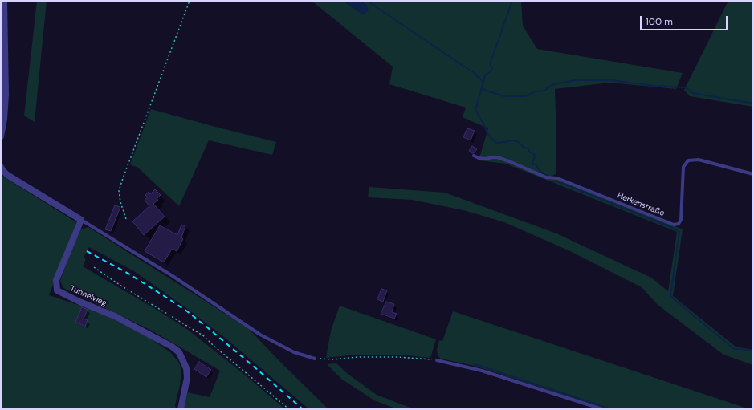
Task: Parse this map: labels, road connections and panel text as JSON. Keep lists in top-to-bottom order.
{
  "streets": {
    "street": ["Tunnelweg"],
    "lane": ["Herkenstraße"]
  },
  "scale_bar": "100 m"
}
